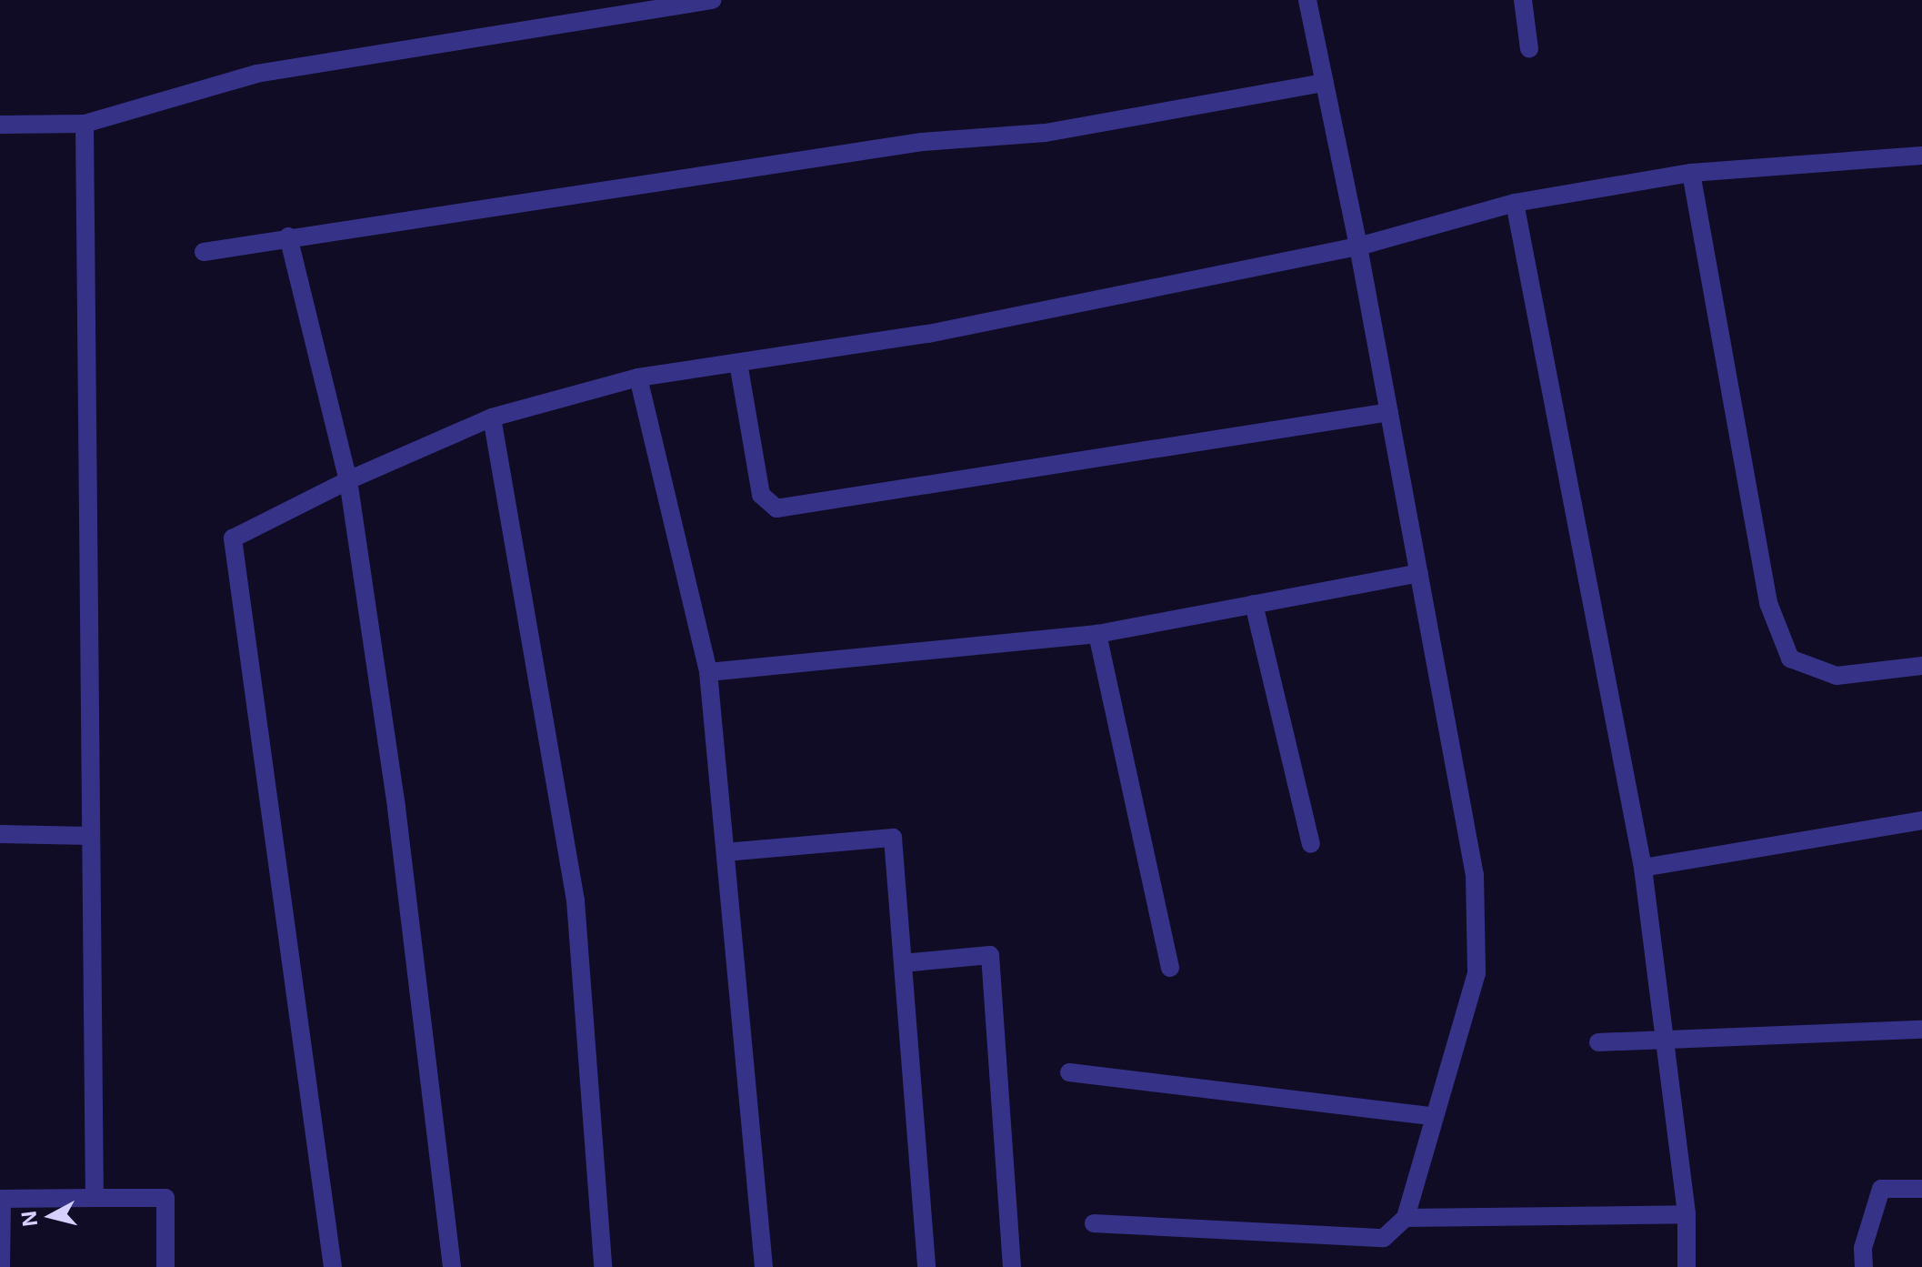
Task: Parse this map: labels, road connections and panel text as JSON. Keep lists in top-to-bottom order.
{
  "north": "left"
}
